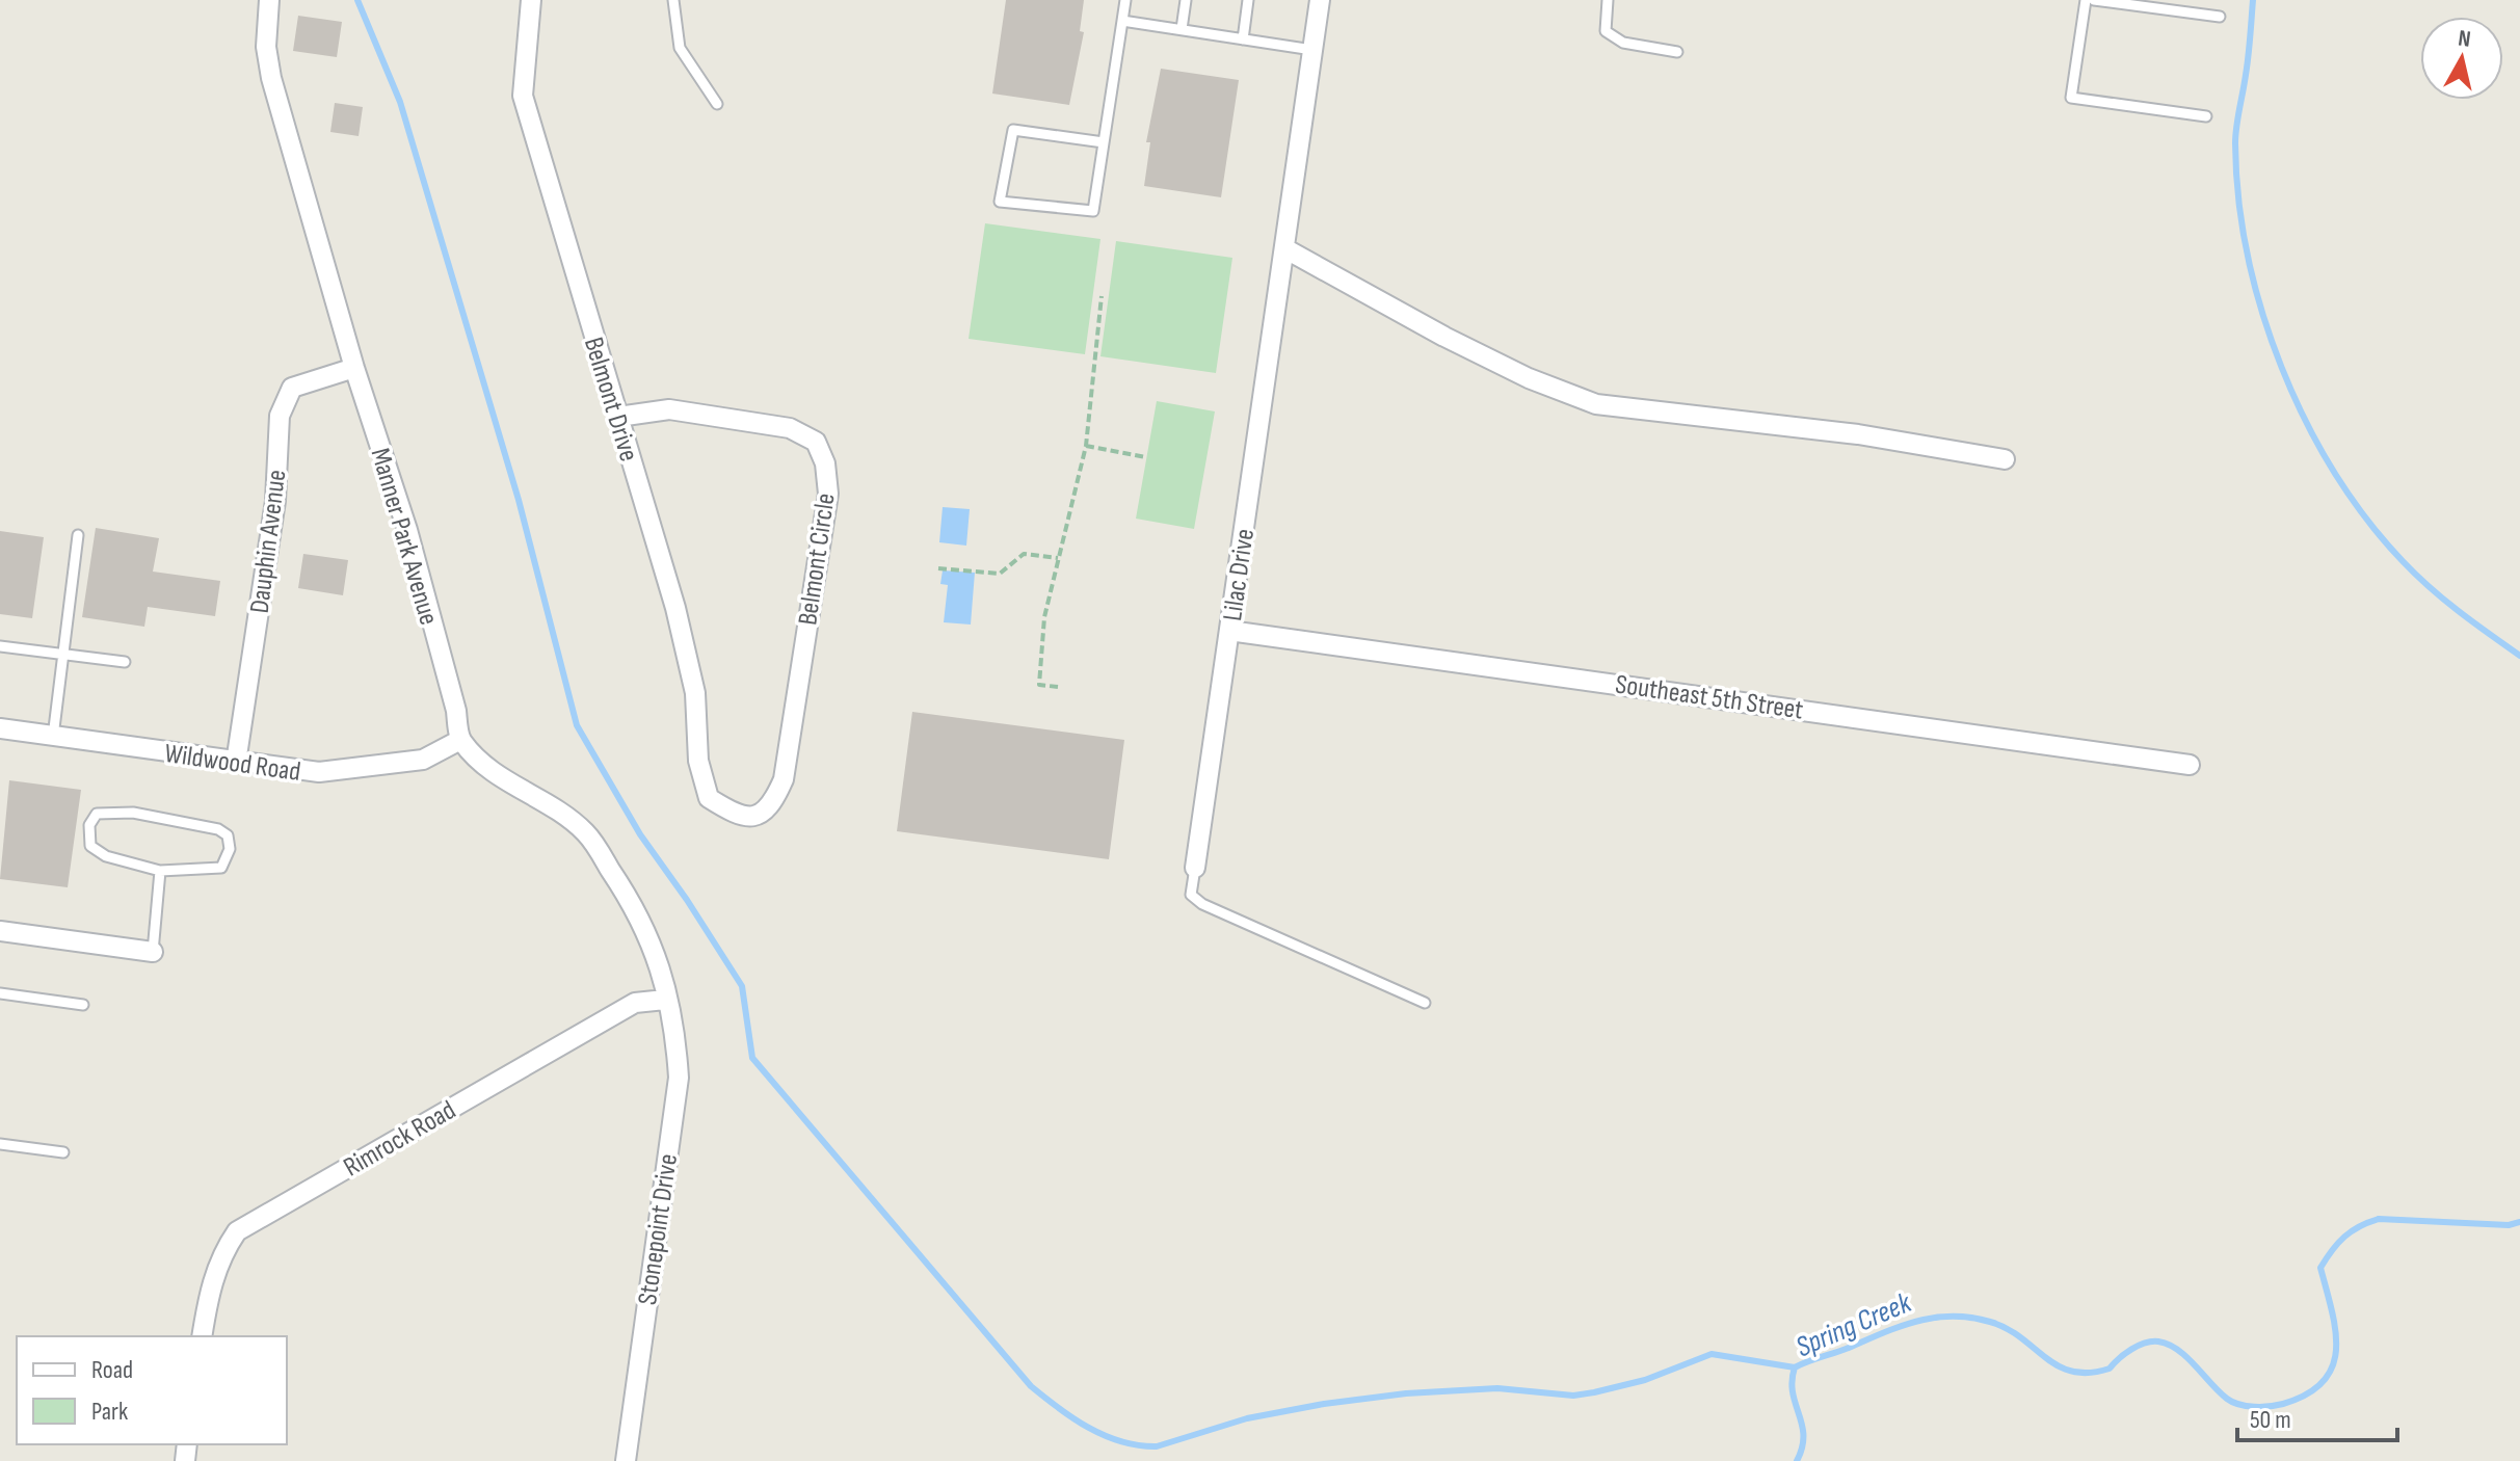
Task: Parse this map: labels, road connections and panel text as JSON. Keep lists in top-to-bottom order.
{
  "streets": {
    "street": [
      "Belmont Drive",
      "Manner Park Avenue",
      "Dauphin Avenue",
      "Belmont Circle",
      "Lilac Drive",
      "Southeast 5th Street",
      "Wildwood Road",
      "Rimrock Road",
      "Stonepoint Drive"
    ]
  },
  "crossings": [
    ["Belmont Drive", "Belmont Circle"],
    ["Manner Park Avenue", "Dauphin Avenue"],
    ["Manner Park Avenue", "Wildwood Road"],
    ["Dauphin Avenue", "Wildwood Road"],
    ["Lilac Drive", "Southeast 5th Street"],
    ["Rimrock Road", "Stonepoint Drive"]
  ],
  "water": ["Spring Creek"],
  "legend": ["Road", "Park"],
  "scale_bar": "50 m",
  "north": "top"
}
